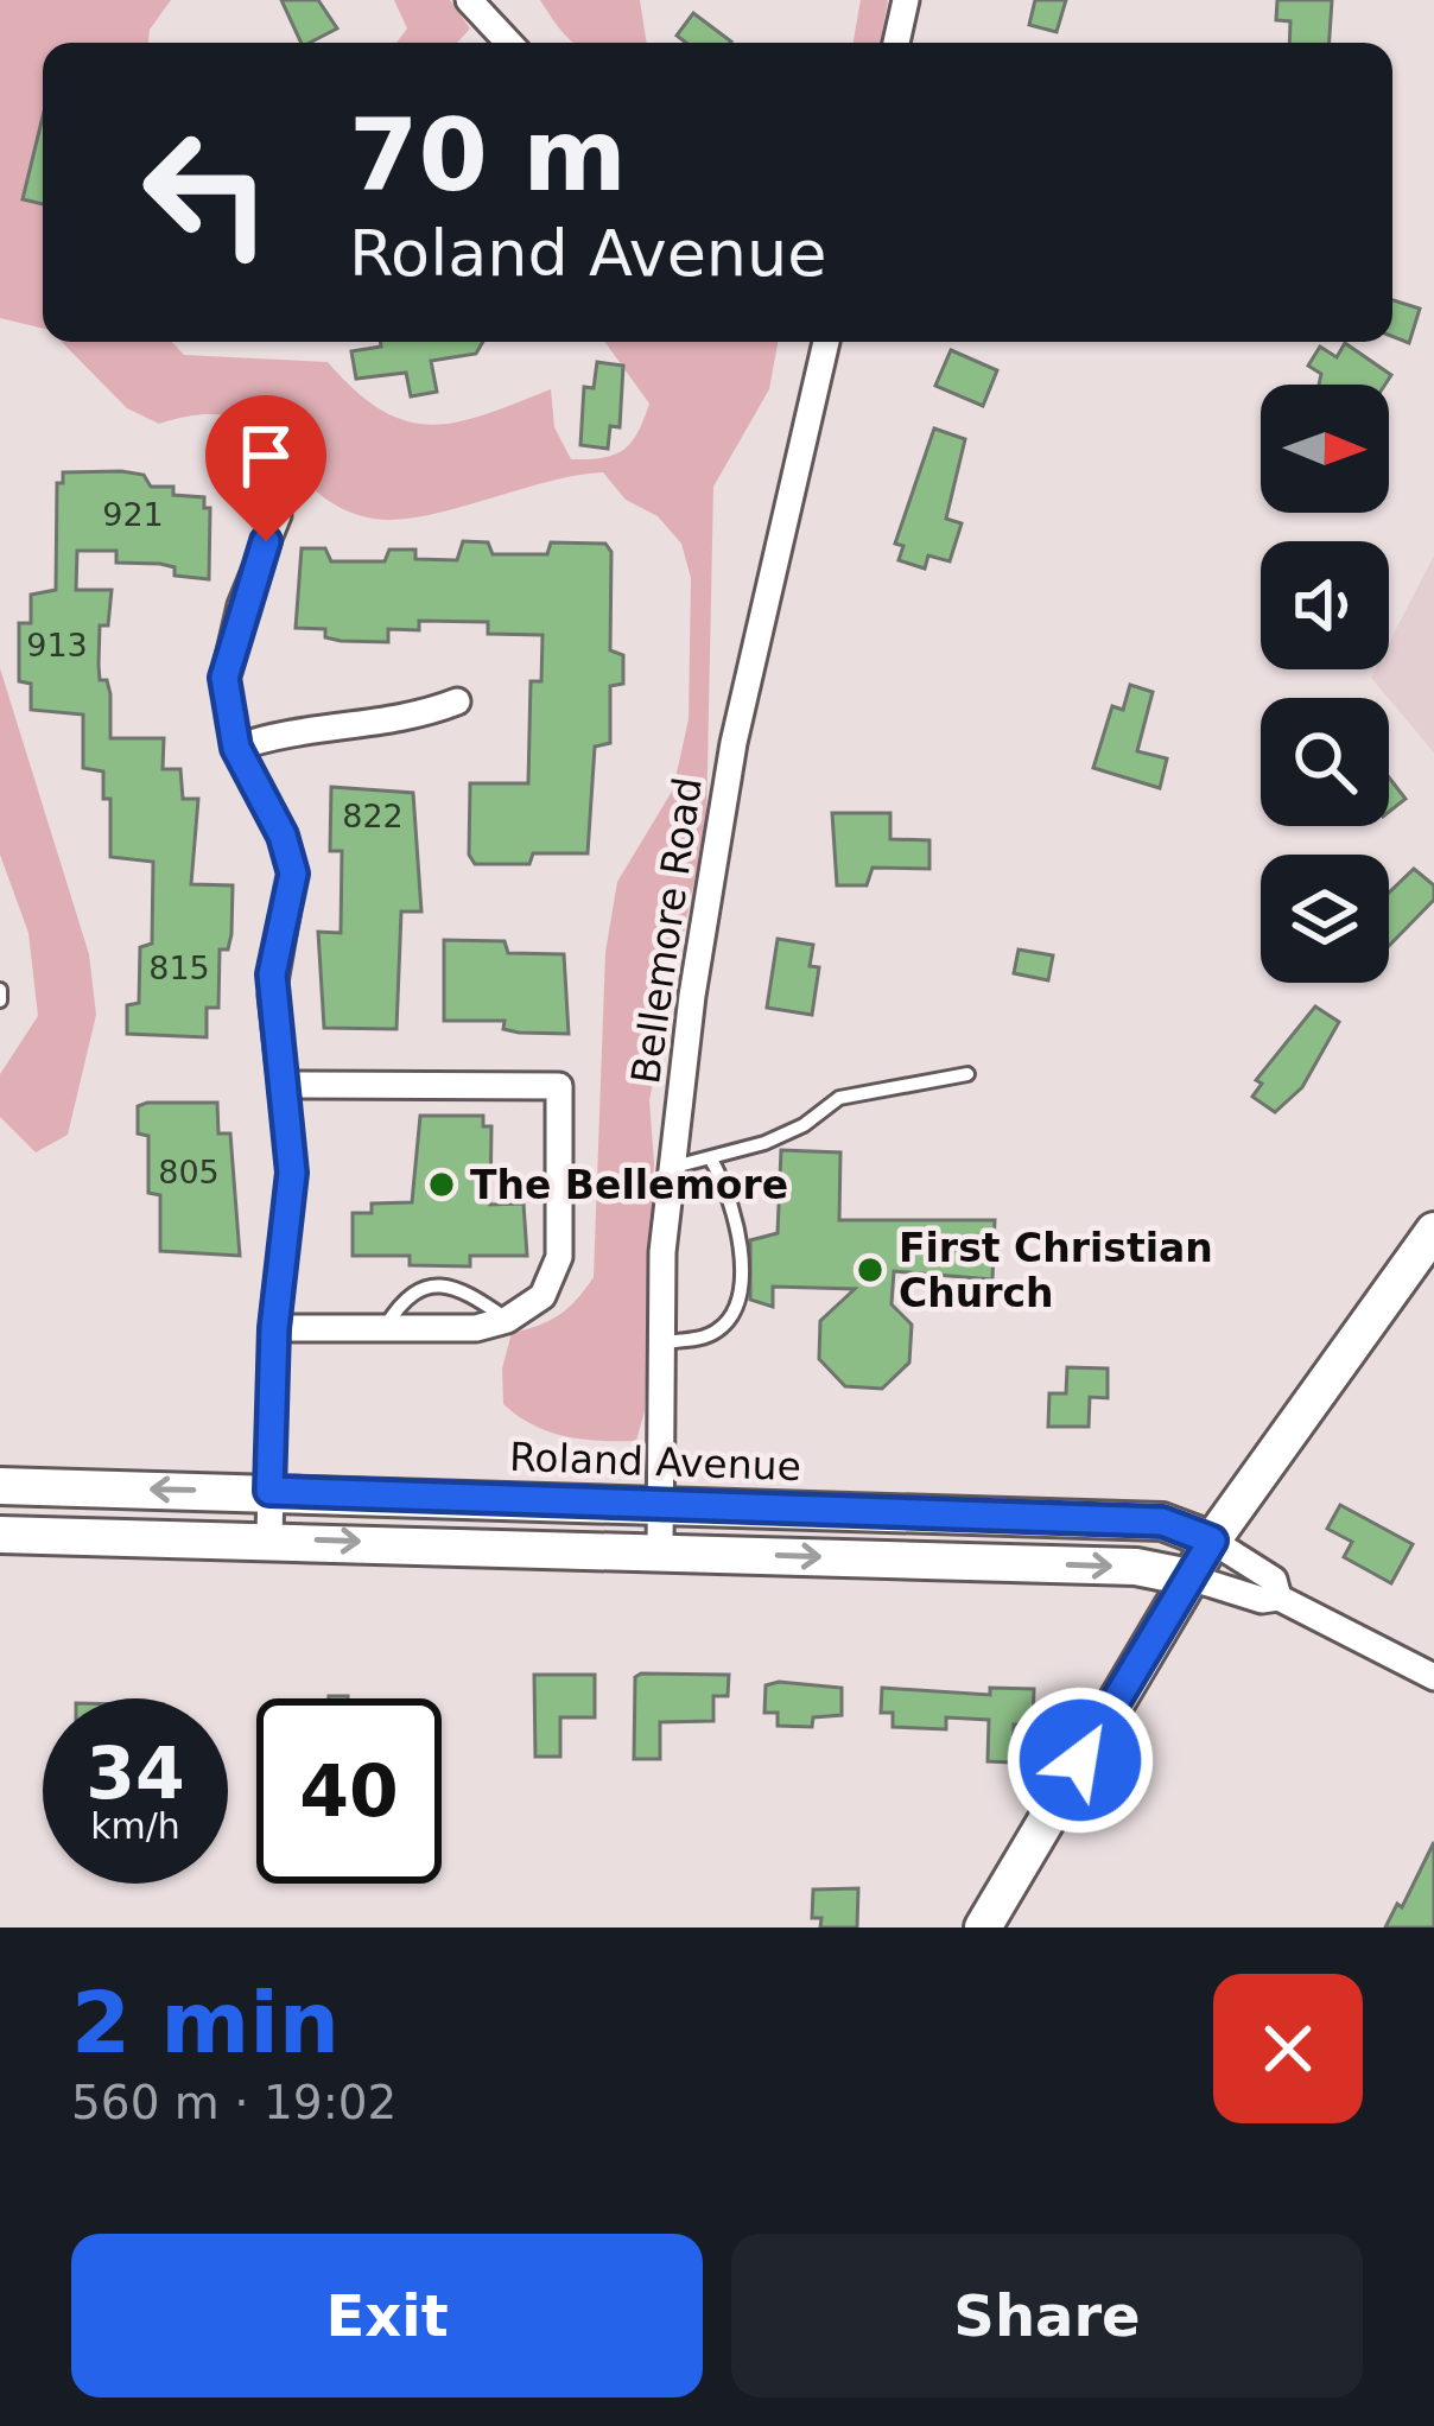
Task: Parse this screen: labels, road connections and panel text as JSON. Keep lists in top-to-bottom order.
{
  "streets": {
    "street": ["Bellemore Road", "Roland Avenue"]
  },
  "crossings": [
    ["Bellemore Road", "Roland Avenue"]
  ],
  "places": ["The Bellemore", "First Christian Church"],
  "house_numbers": [
    "921",
    "913",
    "822",
    "815",
    "805"
  ],
  "north": "right",
  "page": {
    "turn": ["70 m", "Roland Avenue"],
    "speed": "34 km/h",
    "limit": "40",
    "heading": ["2 min", "560 m · 19:02"],
    "buttons": ["Exit", "Share"]
  }
}
